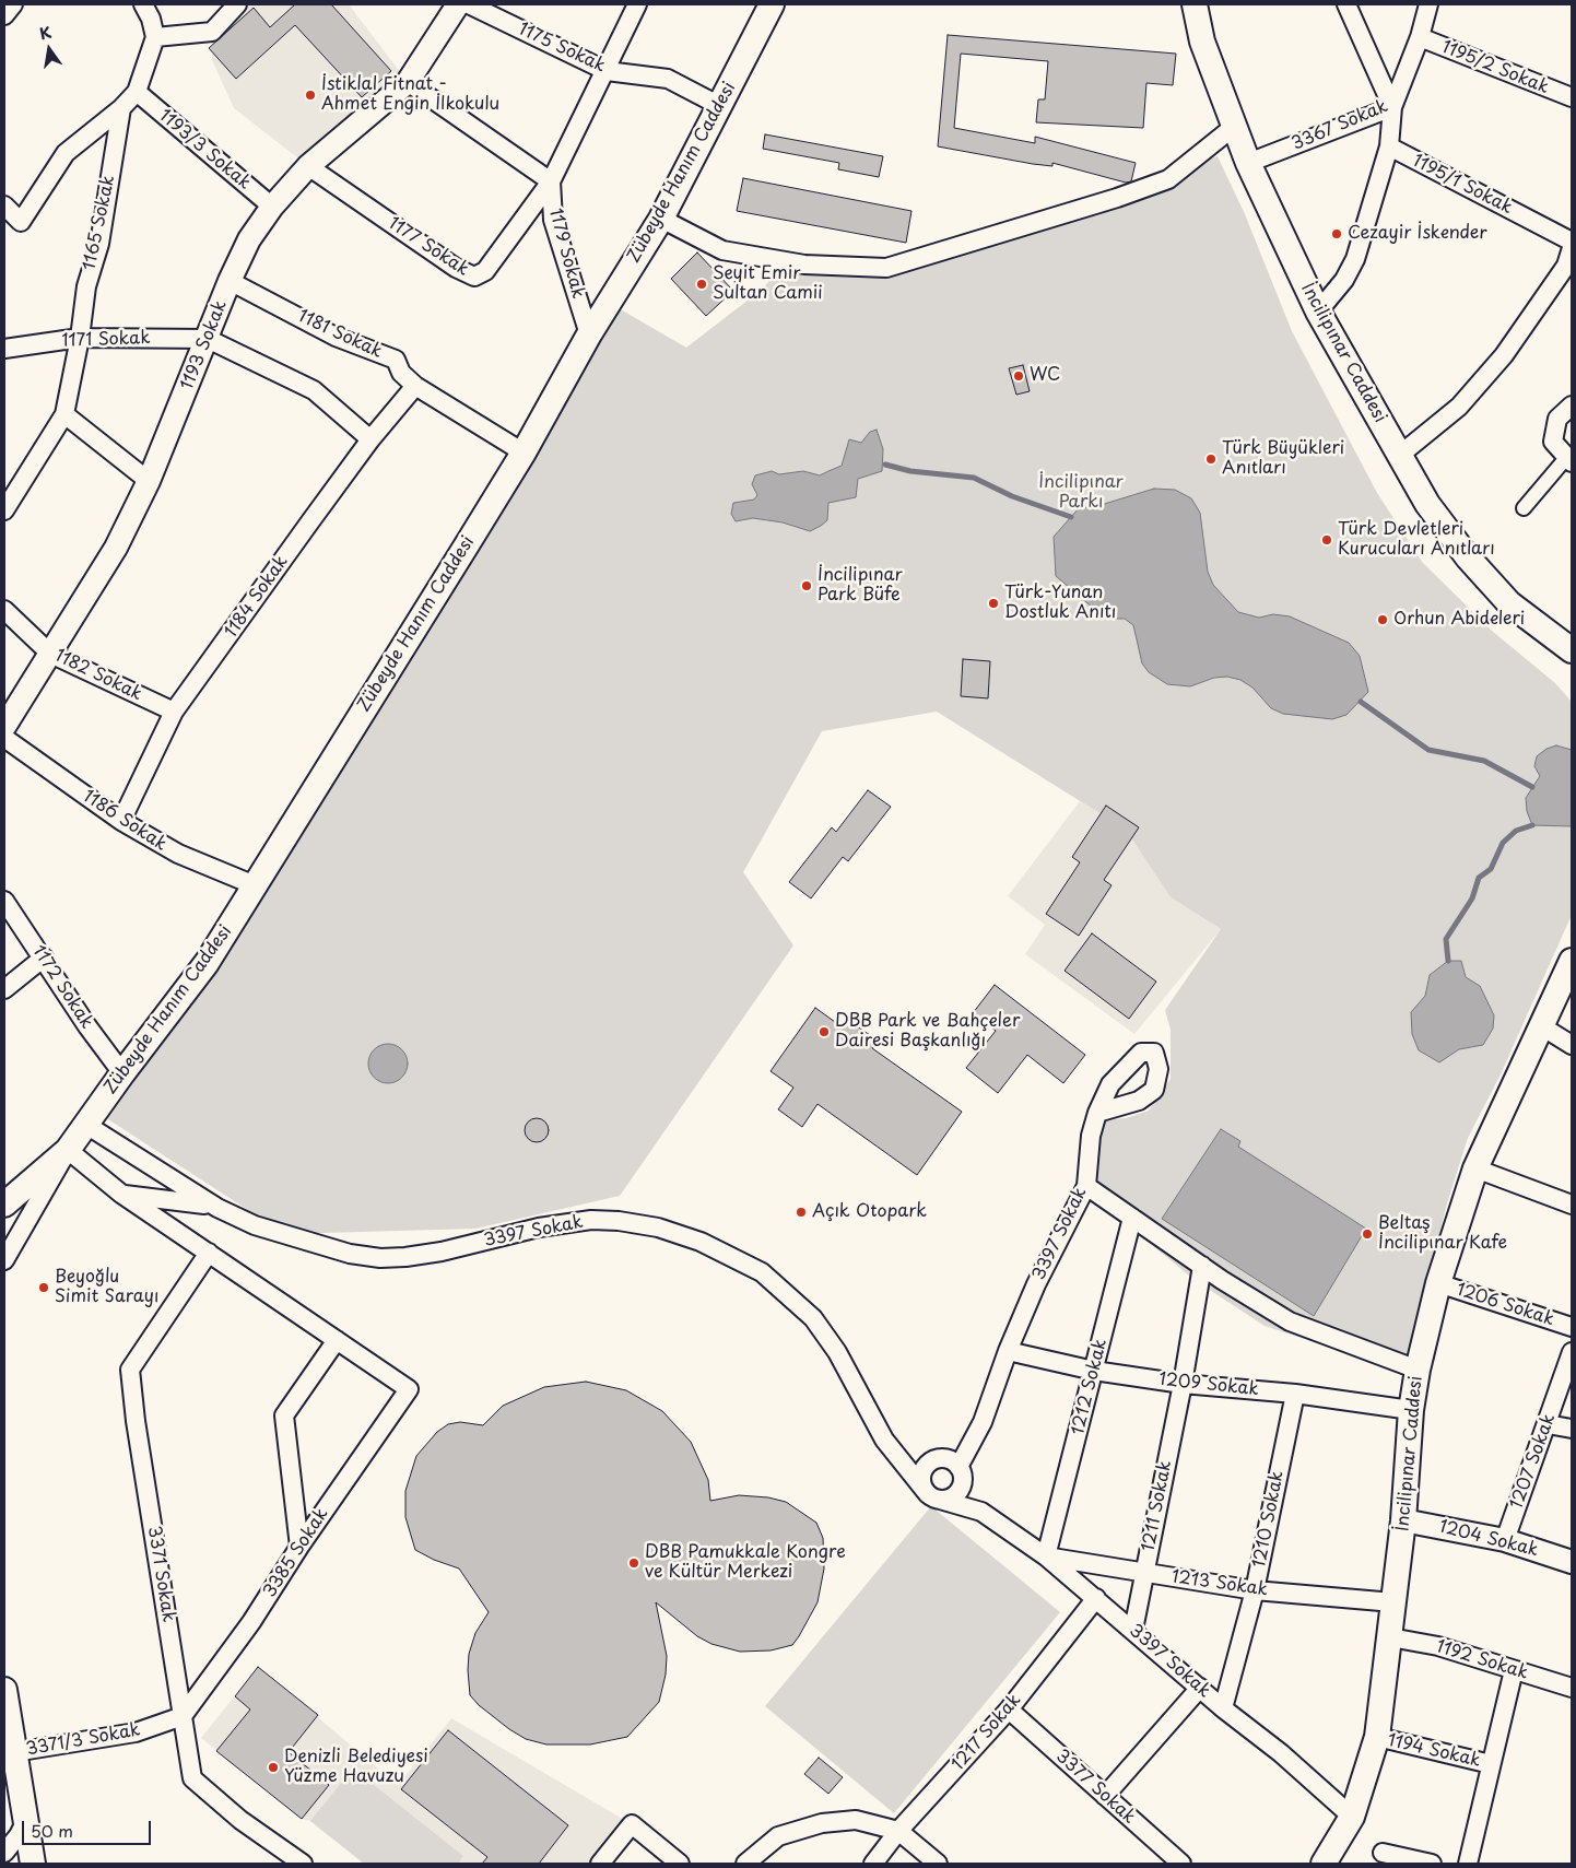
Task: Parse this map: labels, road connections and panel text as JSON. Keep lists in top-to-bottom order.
{
  "streets": {
    "main road": ["Zübeyde Hanım Caddesi", "İncilipınar Caddesi"],
    "street": [
      "1175 Sokak",
      "1195/2 Sokak",
      "3367 Sokak",
      "1193/3 Sokak",
      "1195/1 Sokak",
      "1165 Sokak",
      "1177 Sokak",
      "1179 Sokak",
      "1181 Sokak",
      "1171 Sokak",
      "1193 Sokak",
      "1184 Sokak",
      "1182 Sokak",
      "1186 Sokak",
      "1172 Sokak",
      "3397 Sokak",
      "1206 Sokak",
      "1209 Sokak",
      "1212 Sokak",
      "1207 Sokak",
      "1211 Sokak",
      "1210 Sokak",
      "1204 Sokak",
      "3385 Sokak",
      "3371 Sokak",
      "1213 Sokak",
      "1192 Sokak",
      "1217 Sokak",
      "3371/3 Sokak",
      "1194 Sokak",
      "3377 Sokak"
    ]
  },
  "crossings": [
    ["1175 Sokak", "Zübeyde Hanım Caddesi"],
    ["1195/2 Sokak", "3367 Sokak"],
    ["3367 Sokak", "İncilipınar Caddesi"],
    ["1193/3 Sokak", "1193 Sokak"],
    ["Zübeyde Hanım Caddesi", "1179 Sokak"],
    ["Zübeyde Hanım Caddesi", "1181 Sokak"],
    ["Zübeyde Hanım Caddesi", "1186 Sokak"],
    ["Zübeyde Hanım Caddesi", "1172 Sokak"],
    ["1165 Sokak", "1171 Sokak"],
    ["1177 Sokak", "1179 Sokak"],
    ["1177 Sokak", "1193 Sokak"],
    ["1181 Sokak", "1193 Sokak"],
    ["1181 Sokak", "1184 Sokak"],
    ["1171 Sokak", "1193 Sokak"],
    ["1193 Sokak", "1182 Sokak"],
    ["İncilipınar Caddesi", "3397 Sokak"],
    ["İncilipınar Caddesi", "1206 Sokak"],
    ["İncilipınar Caddesi", "1209 Sokak"],
    ["İncilipınar Caddesi", "1204 Sokak"],
    ["İncilipınar Caddesi", "1213 Sokak"],
    ["İncilipınar Caddesi", "1192 Sokak"],
    ["İncilipınar Caddesi", "1194 Sokak"],
    ["1184 Sokak", "1182 Sokak"],
    ["1184 Sokak", "1186 Sokak"],
    ["3397 Sokak", "1209 Sokak"],
    ["3397 Sokak", "1212 Sokak"],
    ["3397 Sokak", "1211 Sokak"],
    ["3397 Sokak", "1210 Sokak"],
    ["3397 Sokak", "1213 Sokak"],
    ["3397 Sokak", "1217 Sokak"],
    ["1209 Sokak", "1212 Sokak"],
    ["1209 Sokak", "1211 Sokak"],
    ["1209 Sokak", "1210 Sokak"],
    ["1212 Sokak", "1213 Sokak"],
    ["1207 Sokak", "1204 Sokak"],
    ["1211 Sokak", "1213 Sokak"],
    ["1210 Sokak", "1213 Sokak"],
    ["3385 Sokak", "3371 Sokak"],
    ["3385 Sokak", "3371/3 Sokak"],
    ["3371 Sokak", "3371/3 Sokak"],
    ["1217 Sokak", "3377 Sokak"]
  ],
  "parks": ["İncilipınar Parkı"],
  "places": [
    "İstiklal Fitnat - Ahmet Engin İlkokulu",
    "Cezayir İskender",
    "Seyit Emir Sultan Camii",
    "WC",
    "Türk Büyükleri Anıtları",
    "Türk Devletleri Kurucuları Anıtları",
    "İncilipınar Park Büfe",
    "Türk-Yunan Dostluk Anıtı",
    "Orhun Abideleri",
    "DBB Park ve Bahçeler Dairesi Başkanlığı",
    "Açık Otopark",
    "Beltaş İncilipınar Kafe",
    "Beyoğlu Simit Sarayı",
    "DBB Pamukkale Kongre ve Kültür Merkezi",
    "Denizli Belediyesi Yüzme Havuzu"
  ],
  "scale_bar": "50 m",
  "north": "top"
}
